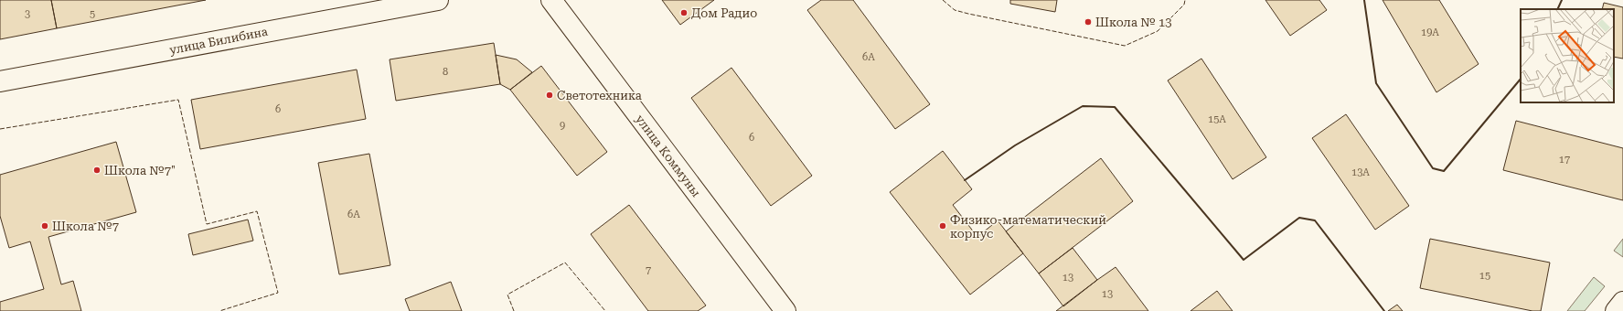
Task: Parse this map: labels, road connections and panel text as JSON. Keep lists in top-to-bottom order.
{
  "streets": {
    "street": ["улица Билибина", "улица Коммуны"]
  },
  "places": [
    "Дом Радио",
    "Школа № 13",
    "Светотехника",
    "Школа №7\"",
    "Школа №7",
    "Физико-математический корпус"
  ],
  "house_numbers": [
    "3",
    "5",
    "19А",
    "6А",
    "8",
    "6",
    "15А",
    "9",
    "6",
    "17",
    "13А",
    "6А",
    "7",
    "15",
    "13",
    "13"
  ]
}
